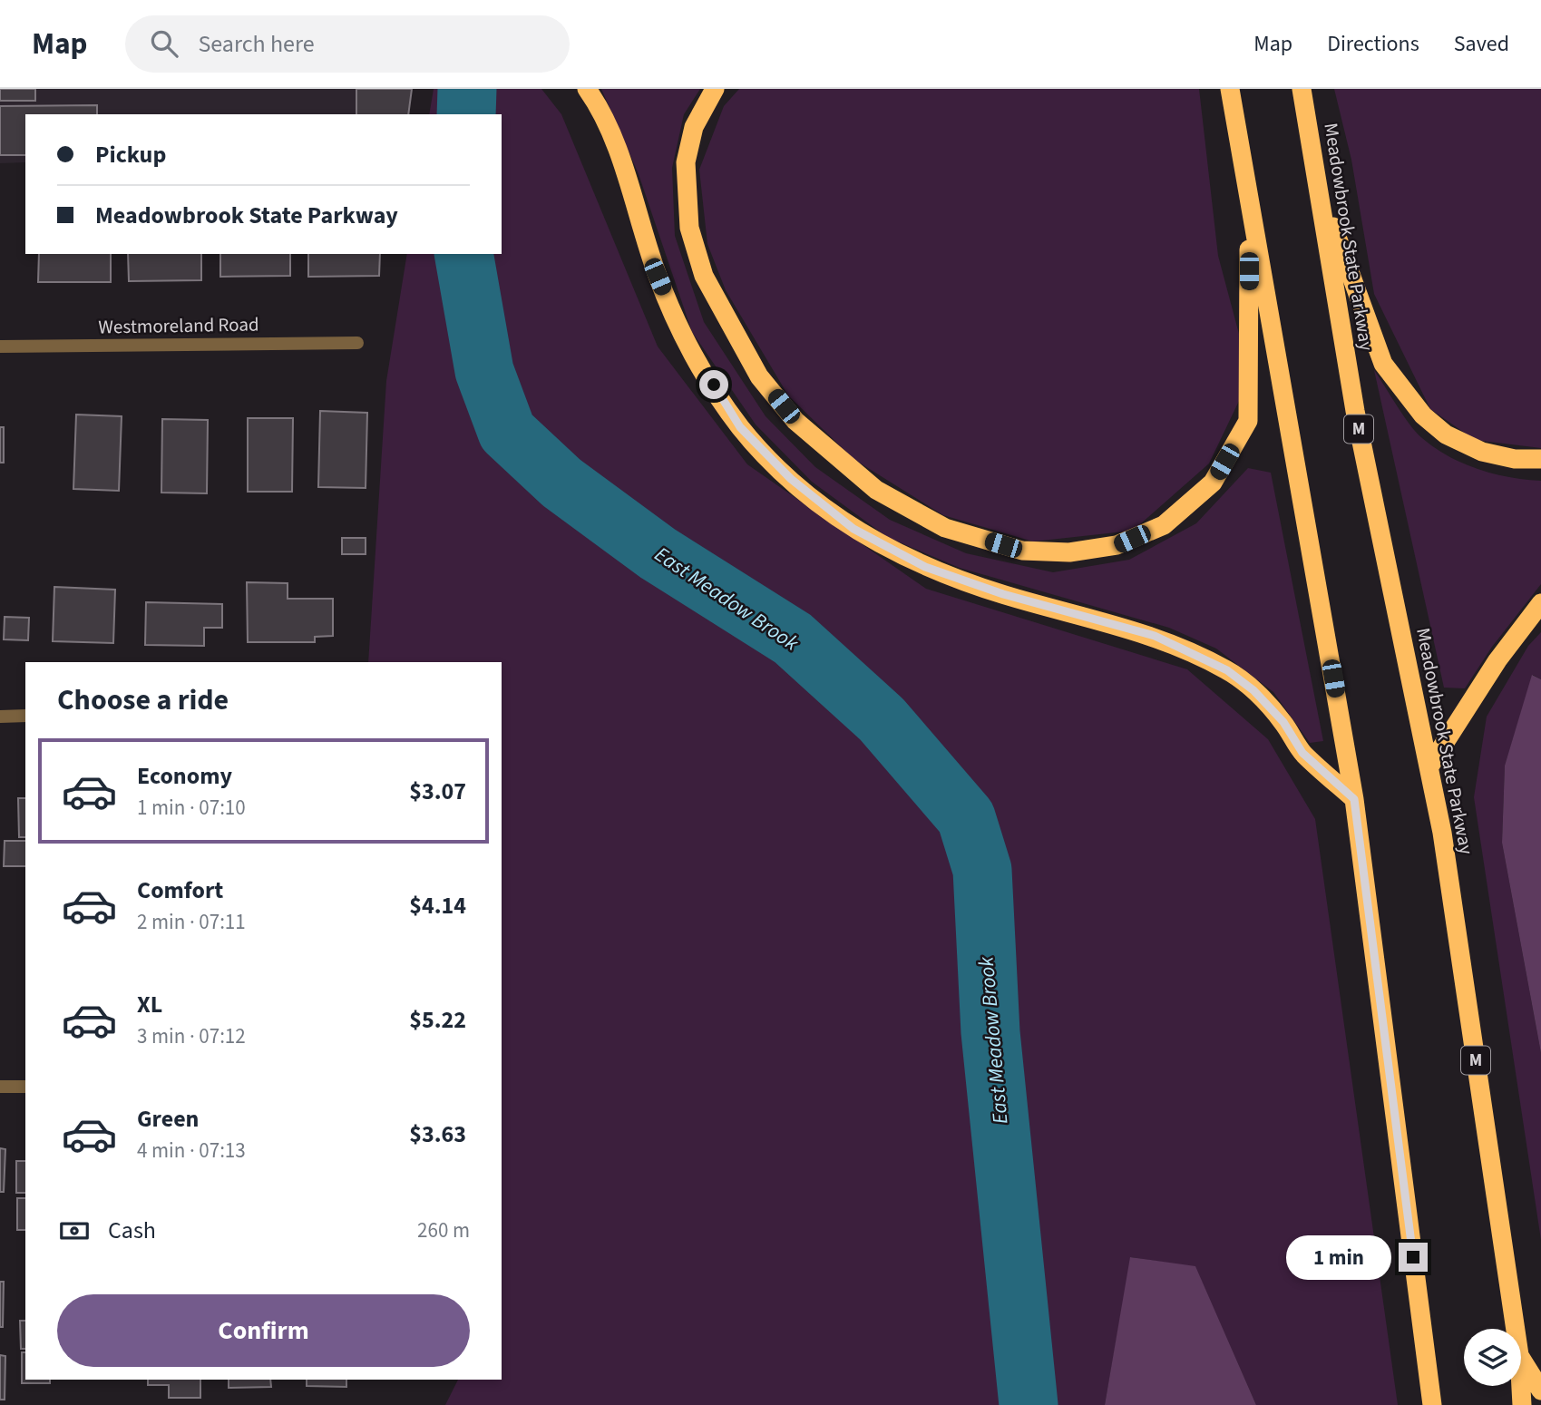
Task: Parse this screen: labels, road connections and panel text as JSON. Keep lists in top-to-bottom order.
{
  "streets": {
    "highway": ["Meadowbrook State Parkway", "M"],
    "street": ["Westmoreland Road"]
  },
  "water": ["East Meadow Brook"],
  "page": {
    "header": "Map",
    "search": "Search here",
    "nav": ["Map", "Directions", "Saved"],
    "banner": ["Pickup", "Meadowbrook State Parkway"],
    "heading": "Choose a ride",
    "list": [
      {
        "name": "Economy",
        "note": "1 min · 07:10",
        "value": "$3.07"
      },
      {
        "name": "Comfort",
        "note": "2 min · 07:11",
        "value": "$4.14"
      },
      {
        "name": "XL",
        "note": "3 min · 07:12",
        "value": "$5.22"
      },
      {
        "name": "Green",
        "note": "4 min · 07:13",
        "value": "$3.63"
      }
    ],
    "pay": ["Cash", "260 m"],
    "bubble": "1 min",
    "buttons": "Confirm"
  }
}
